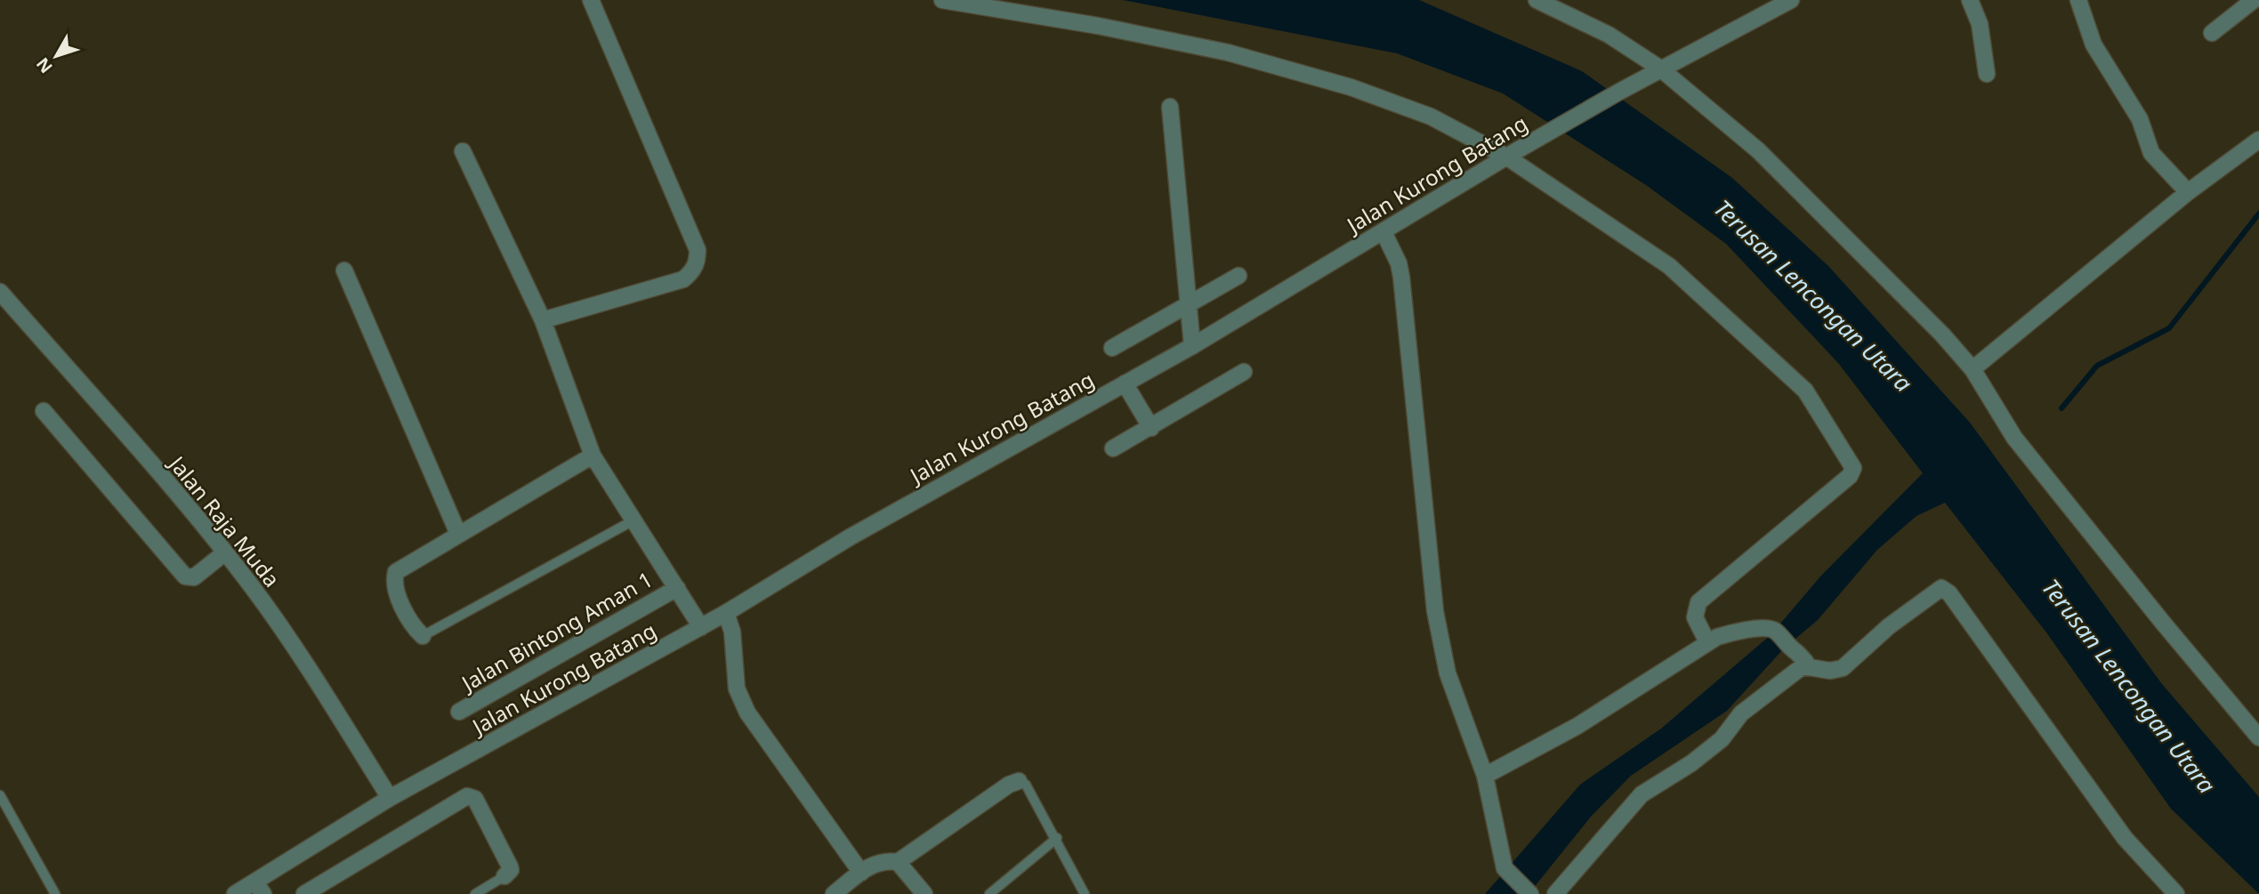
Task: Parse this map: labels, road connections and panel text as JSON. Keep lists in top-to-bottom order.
{
  "streets": {
    "street": ["Jalan Kurong Batang", "Jalan Raja Muda", "Jalan Bintong Aman 1"]
  },
  "crossings": [
    ["Jalan Kurong Batang", "Jalan Raja Muda"]
  ],
  "water": ["Terusan Lencongan Utara"],
  "north": "bottom left"
}
